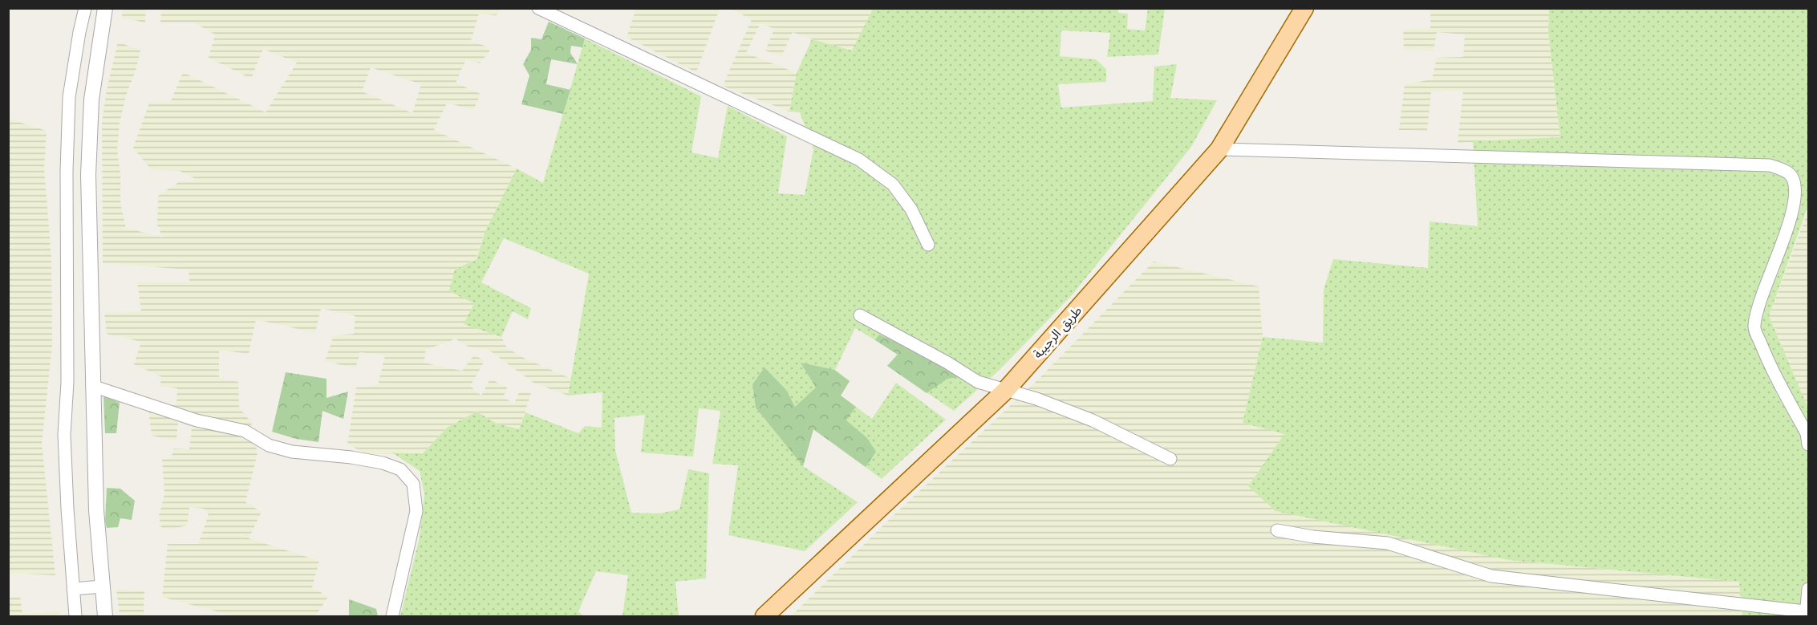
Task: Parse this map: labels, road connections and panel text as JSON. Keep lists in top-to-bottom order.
{
  "streets": {
    "main road": ["طريق الرجيبة"]
  }
}
